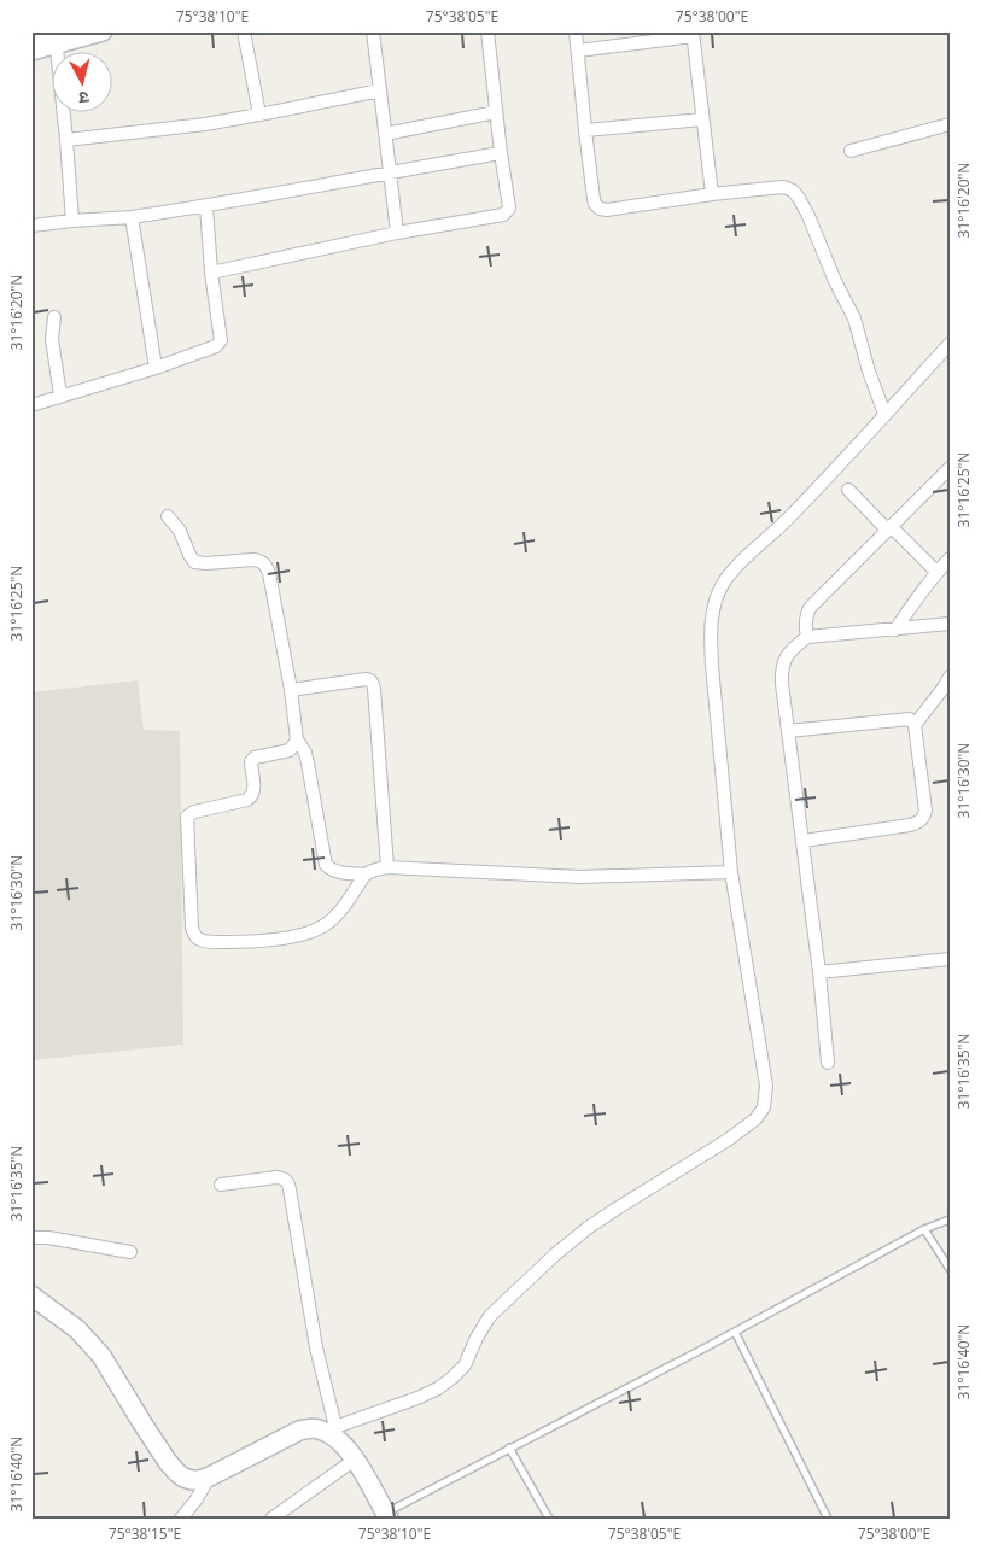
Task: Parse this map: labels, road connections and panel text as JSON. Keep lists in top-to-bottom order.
{
  "north": "bottom",
  "coordinates": [
    "75°38'10\"E",
    "75°38'05\"E",
    "75°38'00\"E",
    "31°16'20\"N",
    "31°16'25\"N",
    "31°16'30\"N",
    "31°16'35\"N",
    "31°16'40\"N",
    "75°38'15\"E"
  ]
}
